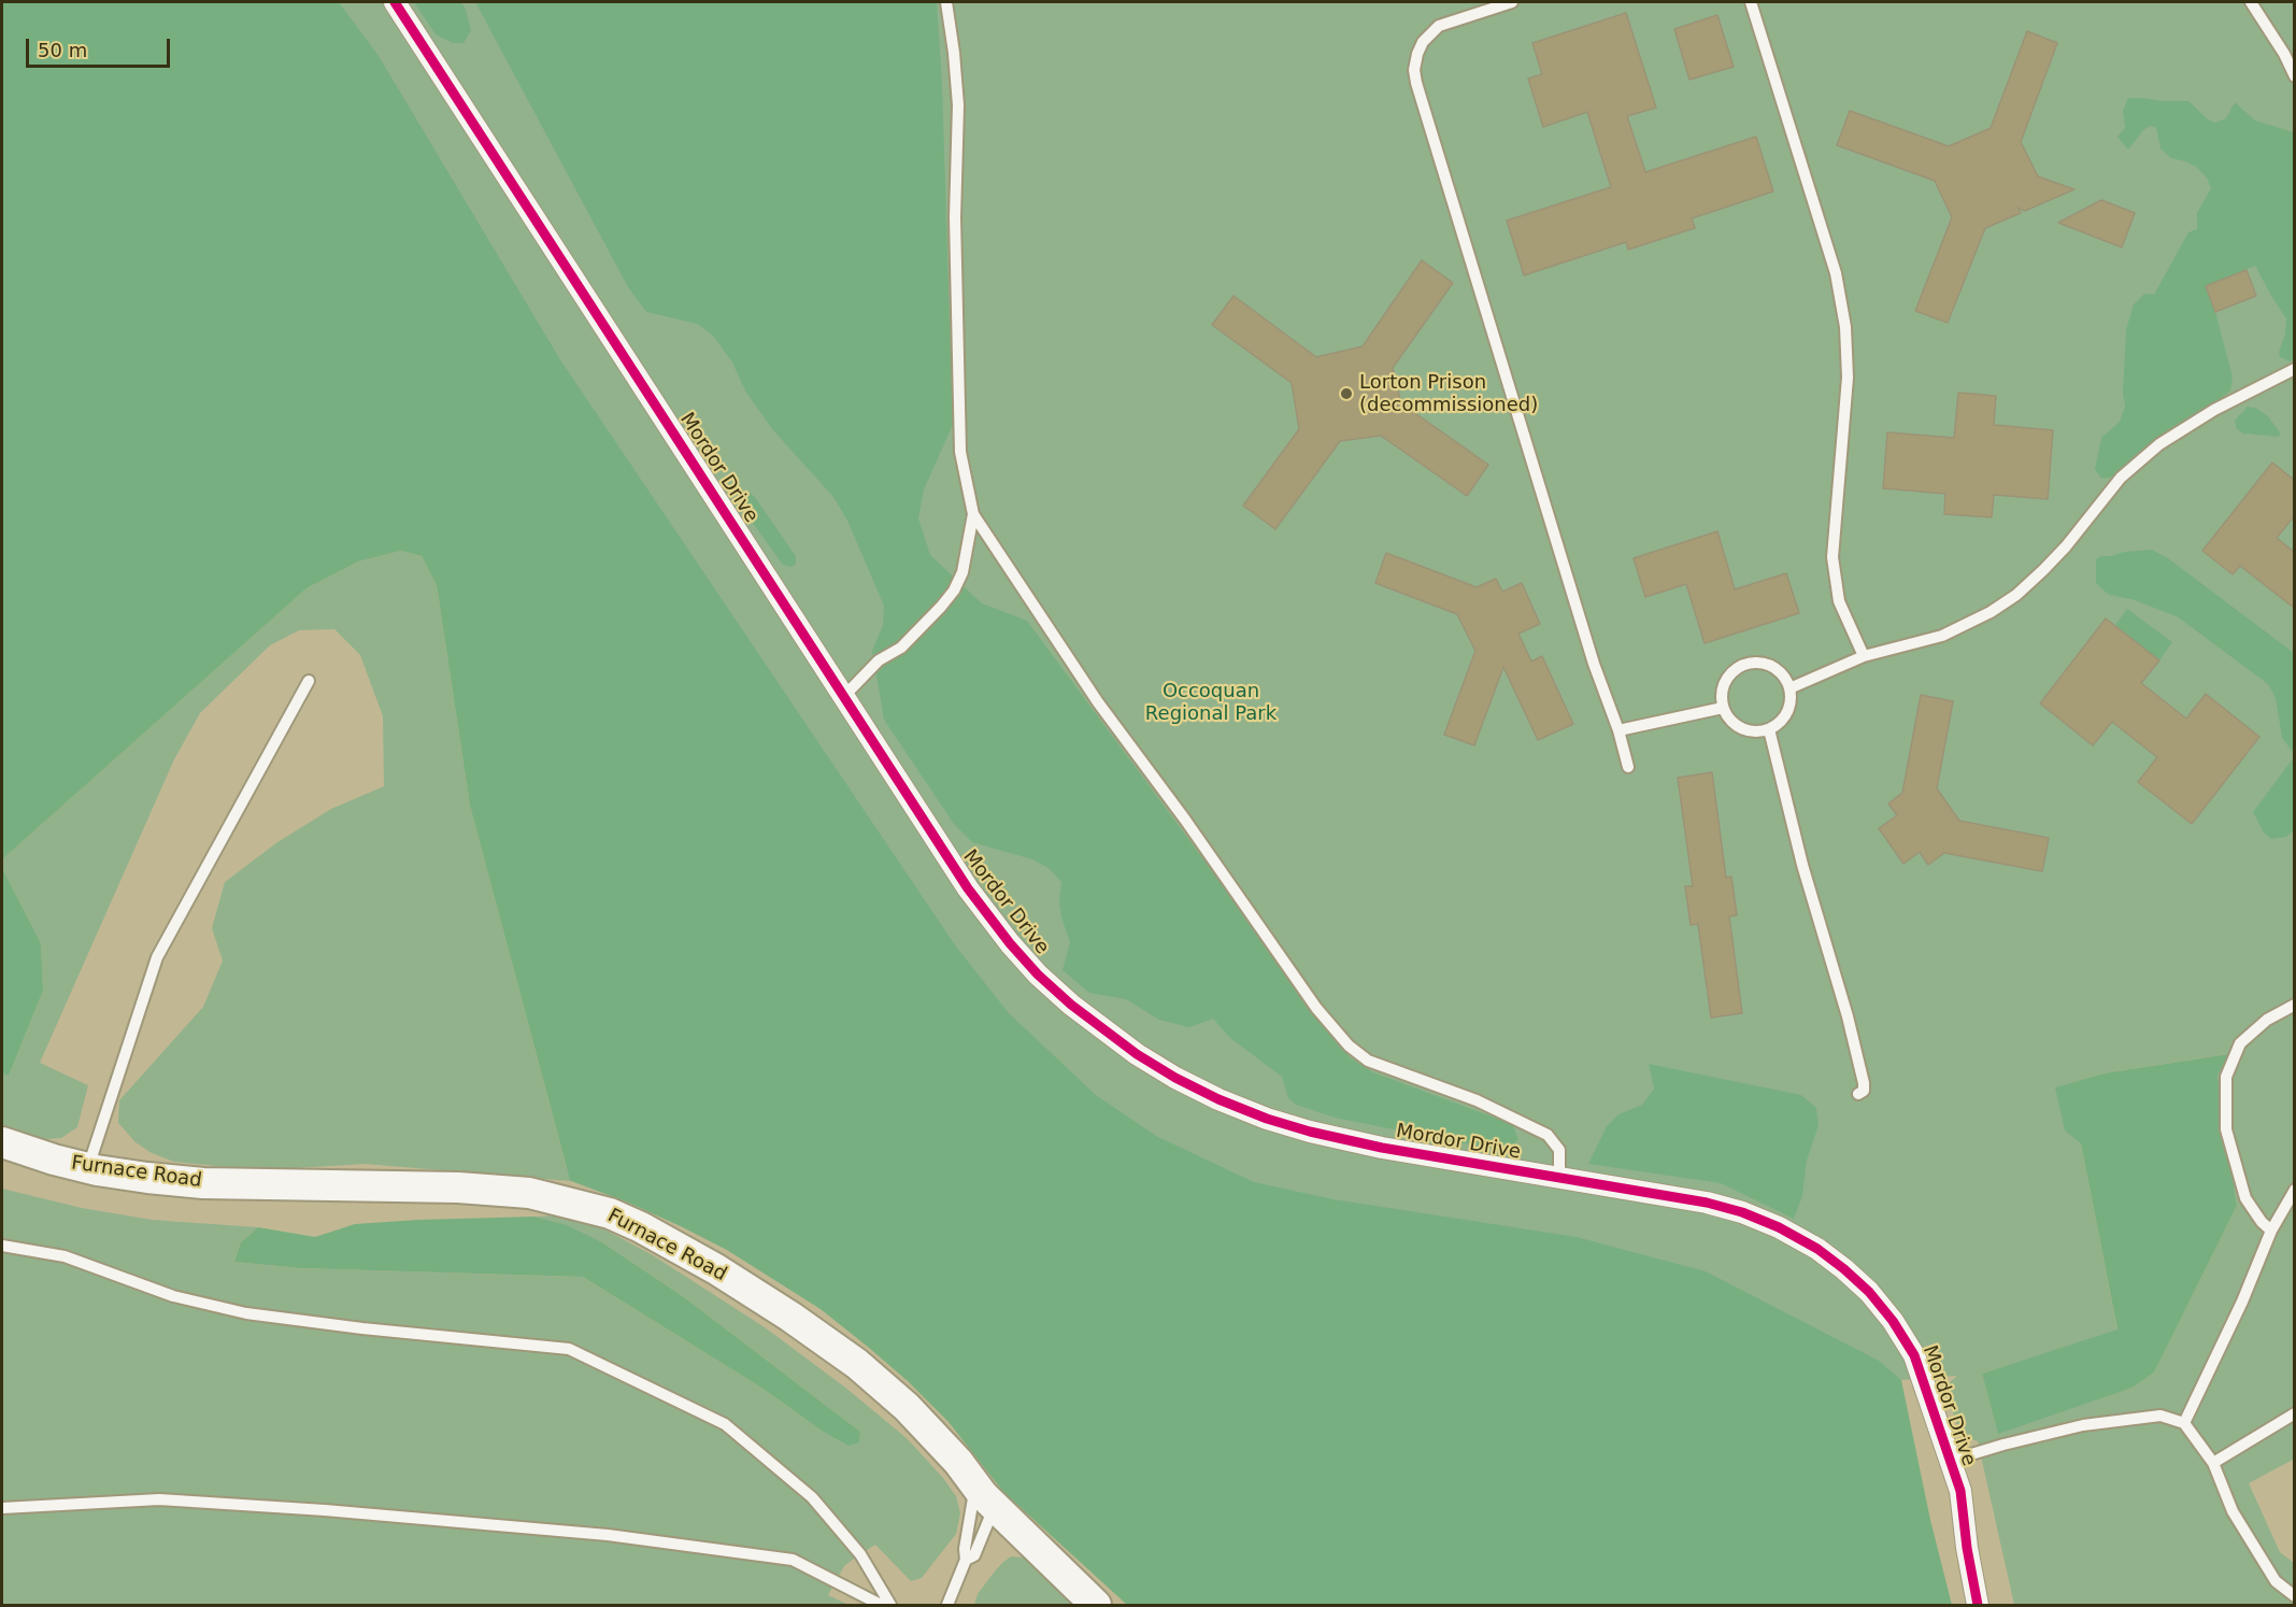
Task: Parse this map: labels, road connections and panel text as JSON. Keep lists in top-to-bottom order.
{
  "streets": {
    "main road": ["Furnace Road"],
    "street": ["Mordor Drive"]
  },
  "parks": ["Occoquan Regional Park"],
  "places": ["Lorton Prison (decommissioned)"],
  "scale_bar": "50 m"
}
